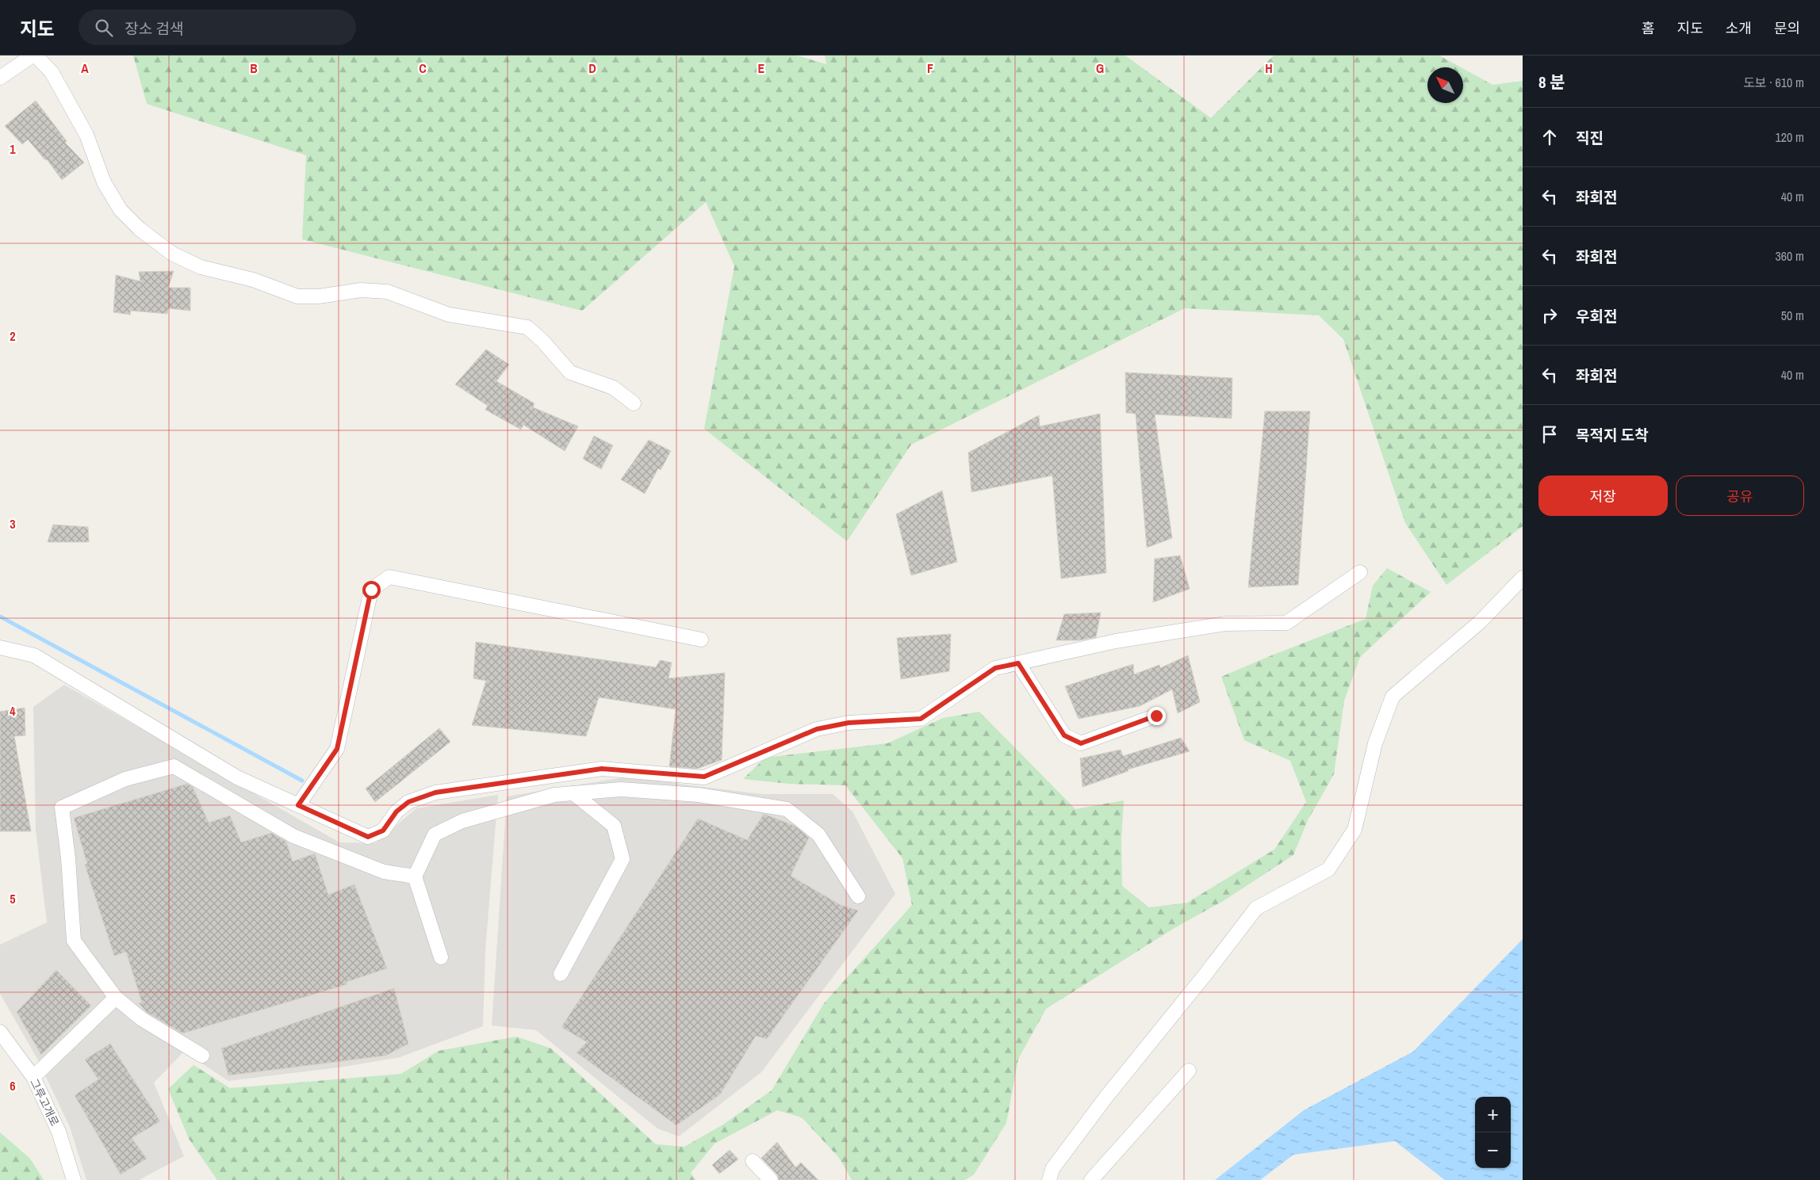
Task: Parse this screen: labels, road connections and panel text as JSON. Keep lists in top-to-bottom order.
{
  "streets": {
    "street": ["그루고개로"]
  },
  "north": "top left",
  "page": {
    "header": "지도",
    "search": "장소 검색",
    "nav": [
      "홈",
      "지도",
      "소개",
      "문의"
    ],
    "heading": ["8 분", "도보 · 610 m"],
    "list": [
      ["직진", "120 m"],
      ["좌회전", "40 m"],
      ["좌회전", "360 m"],
      ["우회전", "50 m"],
      ["좌회전", "40 m"],
      "목적지 도착"
    ],
    "buttons": ["저장", "공유"],
    "map_buttons": ["+", "−"]
  },
  "grid": {
    "columns": [
      "A",
      "B",
      "C",
      "D",
      "E",
      "F",
      "G",
      "H"
    ],
    "rows": [
      "1",
      "2",
      "3",
      "4",
      "5",
      "6"
    ]
  }
}
